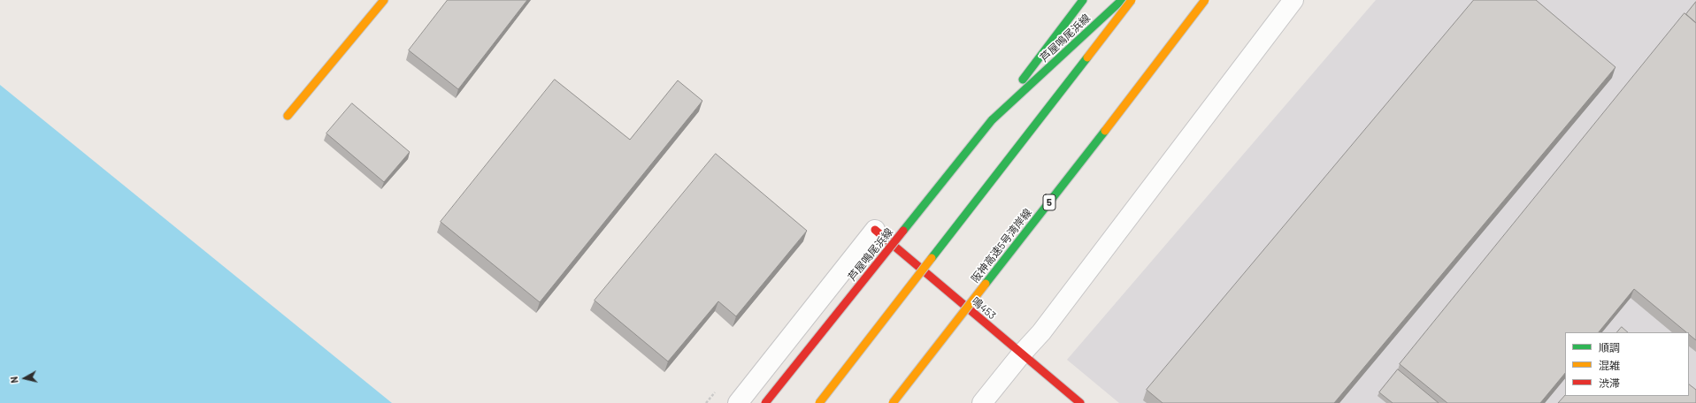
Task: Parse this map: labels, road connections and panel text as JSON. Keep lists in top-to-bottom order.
{
  "streets": {
    "main road": [
      "芦屋鳴尾浜線",
      "5",
      "阪神高速5号湾岸線",
      "鳴453"
    ]
  },
  "legend": ["順調", "混雑", "渋滞"],
  "north": "left"
}
